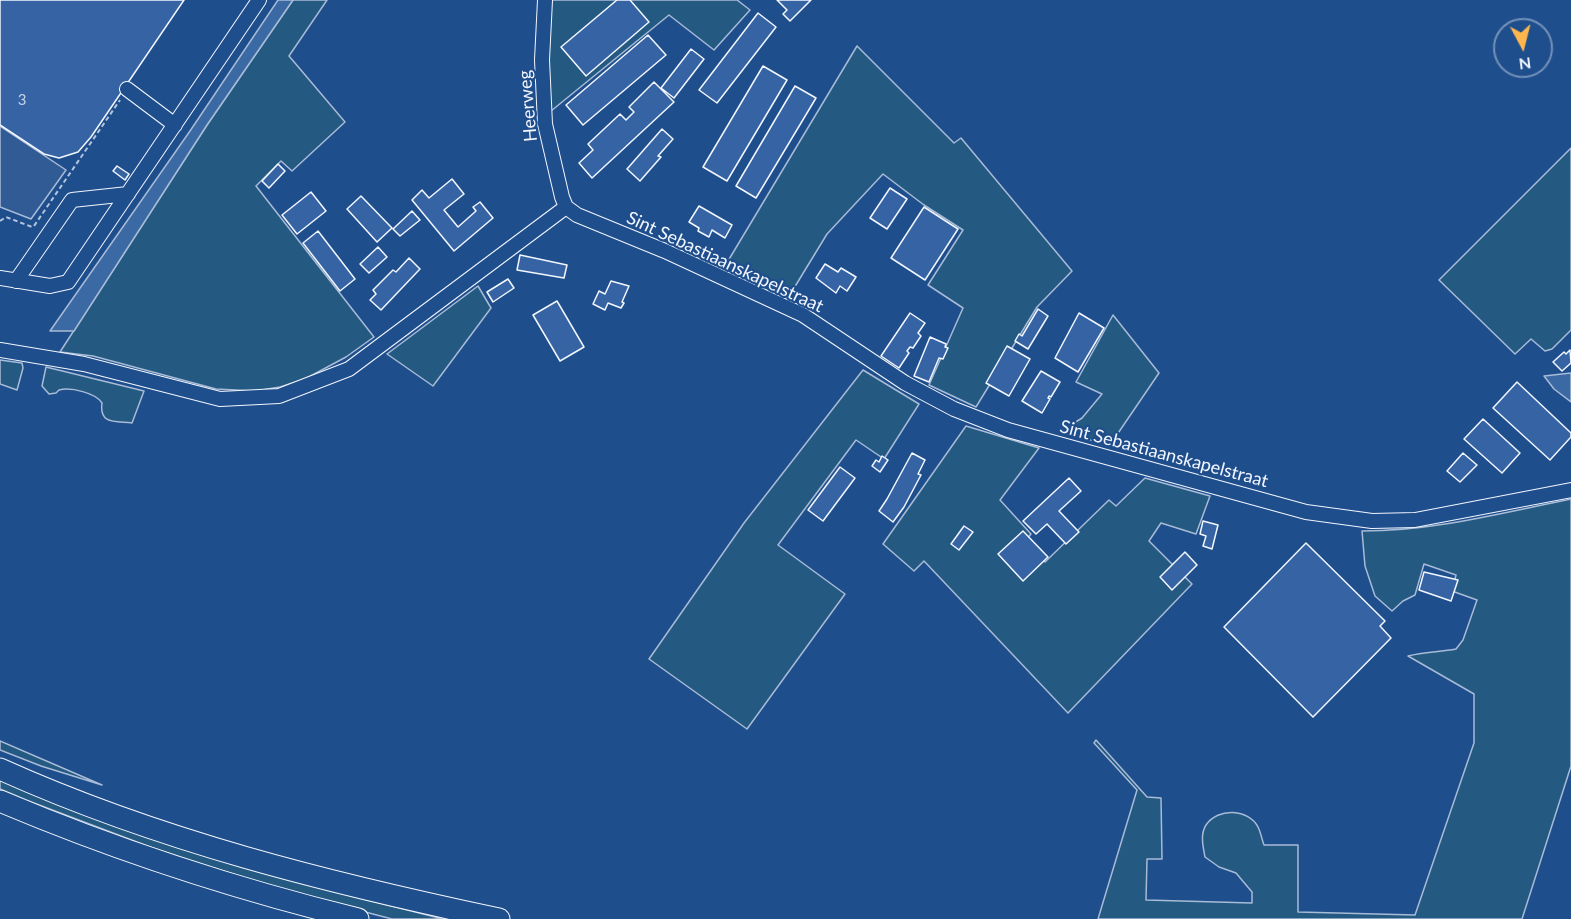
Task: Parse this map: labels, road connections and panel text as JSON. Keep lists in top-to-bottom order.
{
  "streets": {
    "street": ["Heerweg", "Sint Sebastiaanskapelstraat"]
  },
  "crossings": [
    ["Heerweg", "Sint Sebastiaanskapelstraat"]
  ],
  "house_numbers": ["3"],
  "north": "bottom"
}
